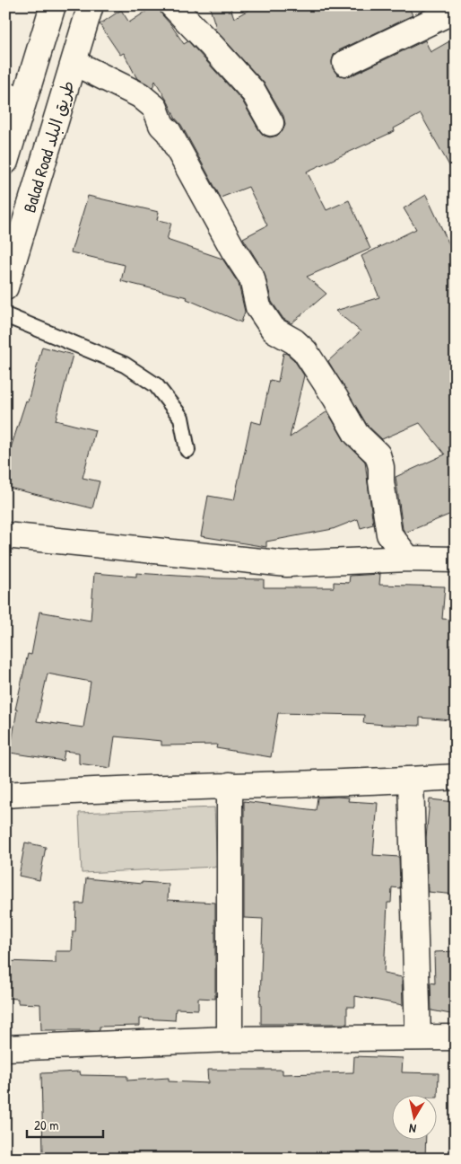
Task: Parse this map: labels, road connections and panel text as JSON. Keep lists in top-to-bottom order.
{
  "streets": {
    "main road": ["Balad Road طريق البلد"]
  },
  "scale_bar": "20 m",
  "north": "bottom"
}
